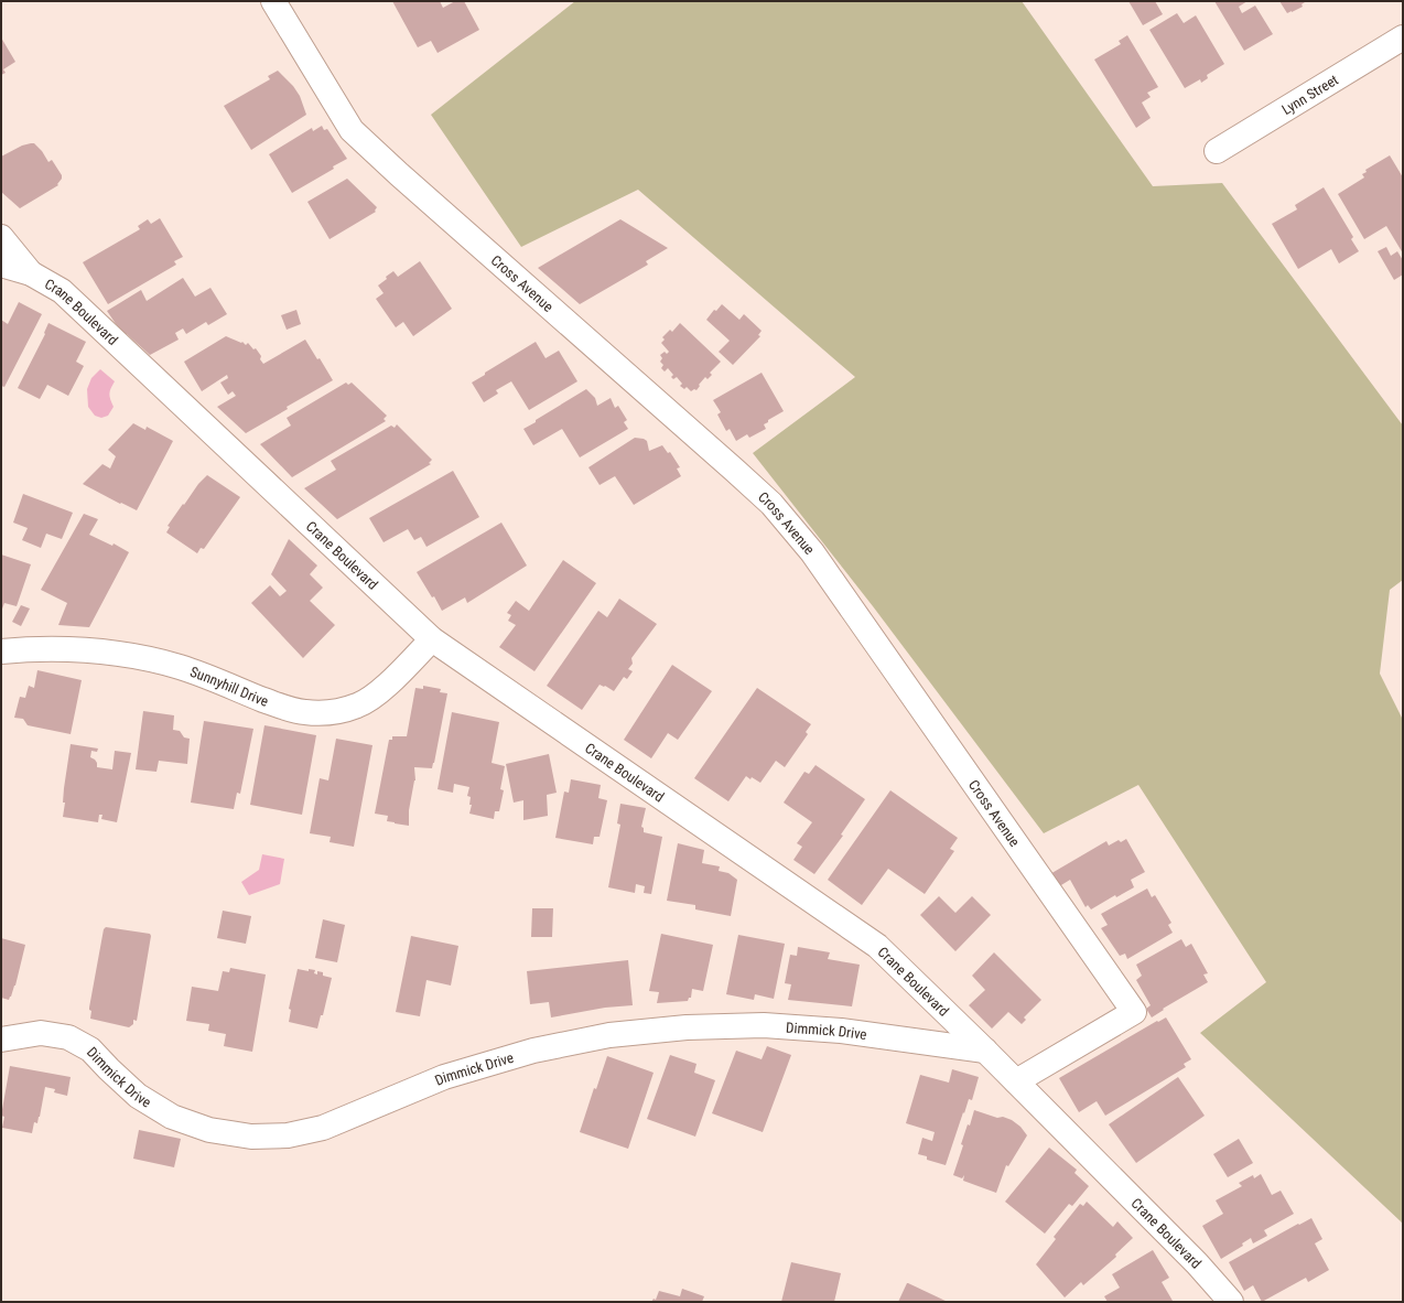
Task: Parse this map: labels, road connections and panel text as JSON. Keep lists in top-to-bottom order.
{
  "streets": {
    "street": [
      "Lynn Street",
      "Cross Avenue",
      "Crane Boulevard",
      "Sunnyhill Drive",
      "Dimmick Drive"
    ]
  },
  "crossings": [
    ["Cross Avenue", "Crane Boulevard"],
    ["Crane Boulevard", "Sunnyhill Drive"],
    ["Crane Boulevard", "Dimmick Drive"]
  ]
}
